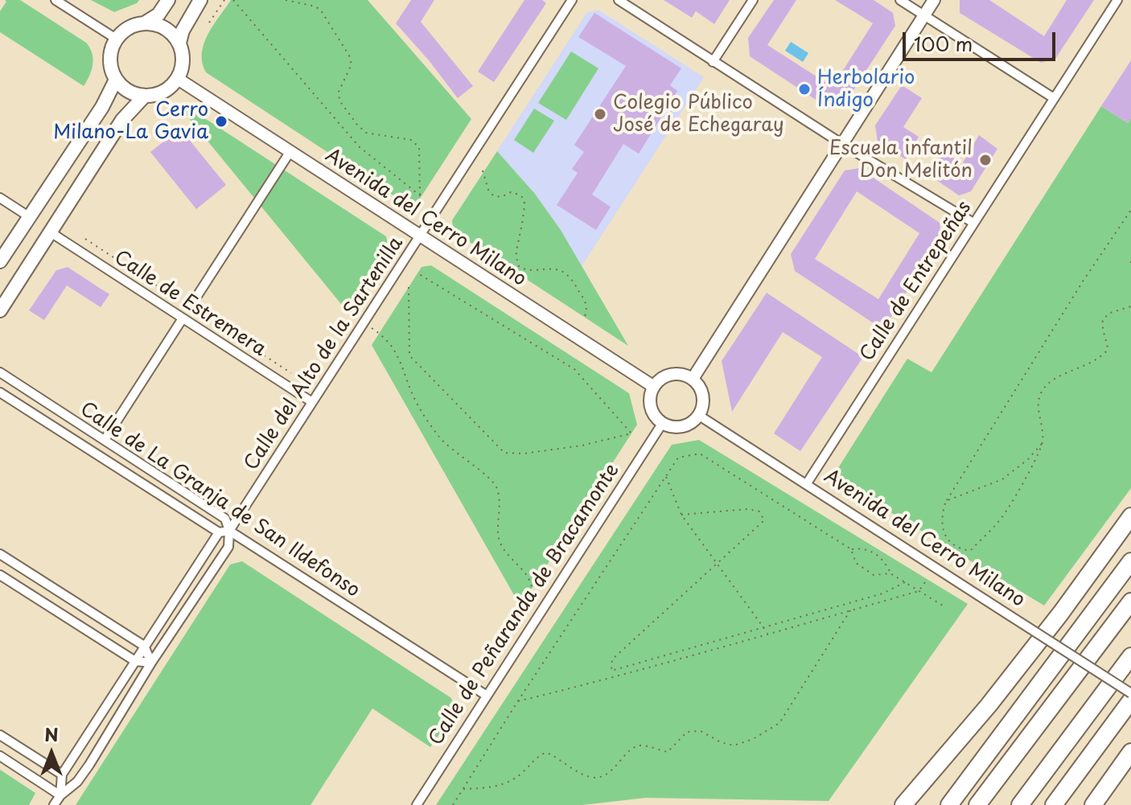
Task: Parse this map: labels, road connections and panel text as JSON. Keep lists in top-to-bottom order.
{
  "streets": {
    "main road": ["Avenida del Cerro Milano"],
    "street": [
      "Calle de Entrepeñas",
      "Calle de Estremera",
      "Calle del Alto de la Sartenilla",
      "Calle de La Granja de San Ildefonso",
      "Calle de Peñaranda de Bracamonte"
    ]
  },
  "crossings": [
    ["Avenida del Cerro Milano", "Calle de Entrepeñas"],
    ["Avenida del Cerro Milano", "Calle del Alto de la Sartenilla"],
    ["Avenida del Cerro Milano", "Calle de Peñaranda de Bracamonte"],
    ["Calle de Estremera", "Calle del Alto de la Sartenilla"],
    ["Calle del Alto de la Sartenilla", "Calle de La Granja de San Ildefonso"],
    ["Calle de La Granja de San Ildefonso", "Calle de Peñaranda de Bracamonte"]
  ],
  "places": [
    "Herbolario Índigo",
    "Colegio Público José de Echegaray",
    "Cerro Milano-La Gavia",
    "Escuela infantil Don Melitón"
  ],
  "scale_bar": "100 m",
  "north": "top"
}
